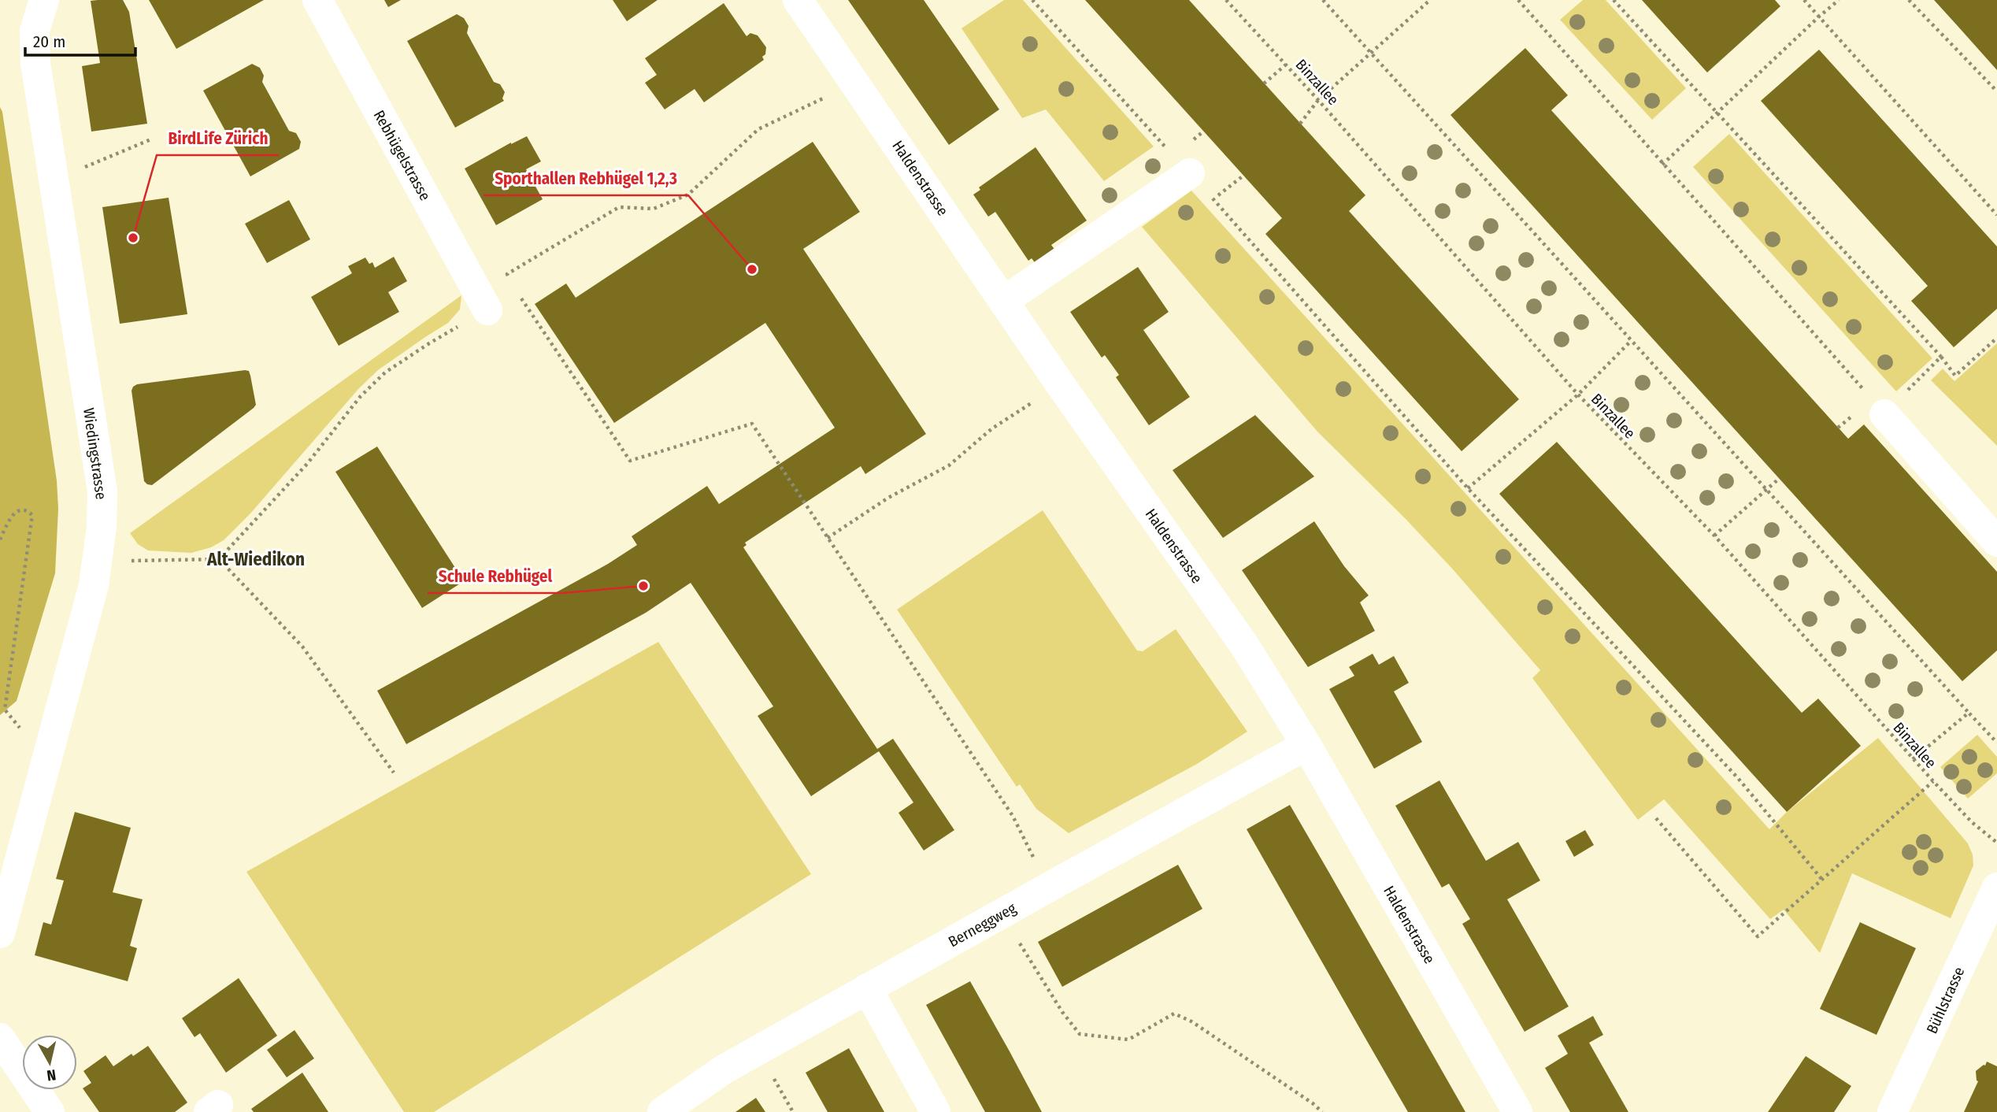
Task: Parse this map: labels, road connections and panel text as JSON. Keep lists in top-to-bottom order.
{
  "streets": {
    "street": [
      "Rebhügelstrasse",
      "Haldenstrasse",
      "Wiedingstrasse",
      "Berneggweg",
      "Bühlstrasse"
    ],
    "path": ["Binzallee"]
  },
  "crossings": [
    ["Haldenstrasse", "Berneggweg"]
  ],
  "districts": ["Alt-Wiedikon"],
  "places": ["BirdLife Zürich", "Sporthallen Rebhügel 1,2,3", "Schule Rebhügel"],
  "scale_bar": "20 m",
  "north": "bottom"
}
